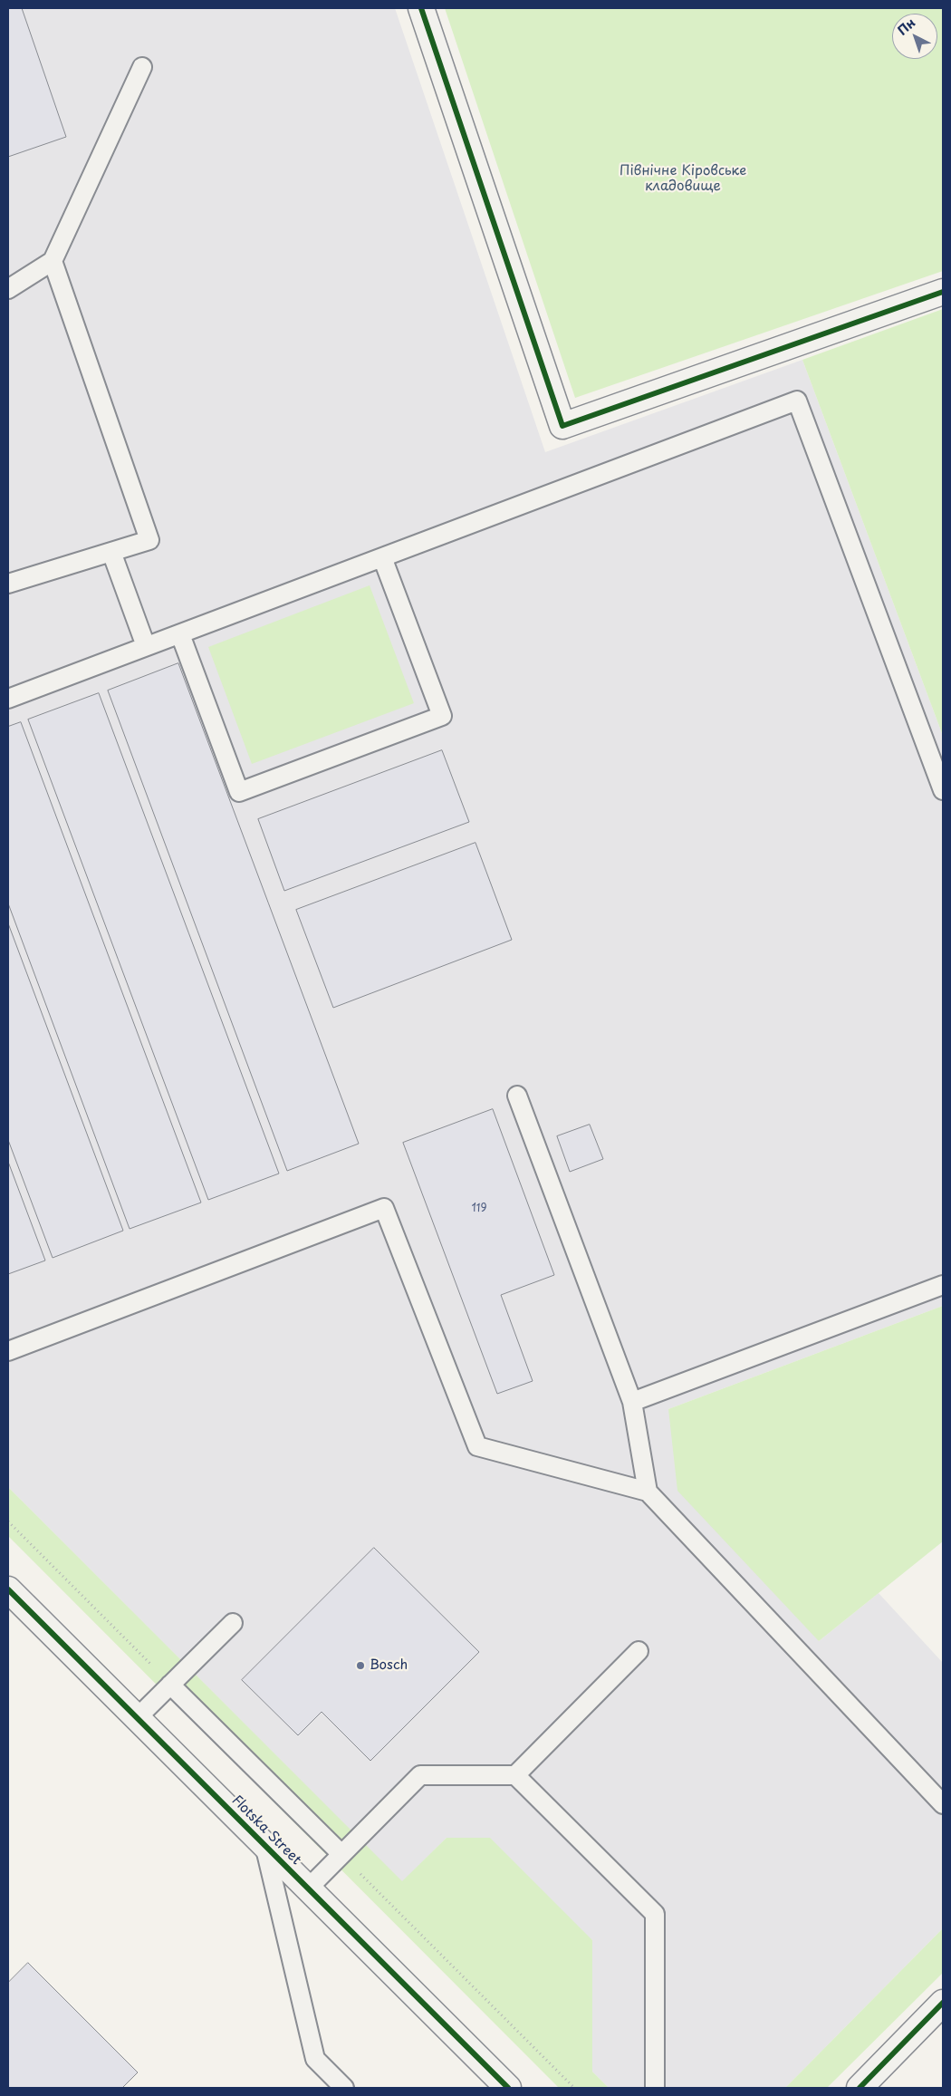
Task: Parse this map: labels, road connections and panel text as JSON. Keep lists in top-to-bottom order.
{
  "streets": {
    "street": ["Flotska Street"]
  },
  "parks": ["Північне Кіровське кладовище"],
  "places": ["Bosch"],
  "house_numbers": ["119"],
  "north": "top left"
}
